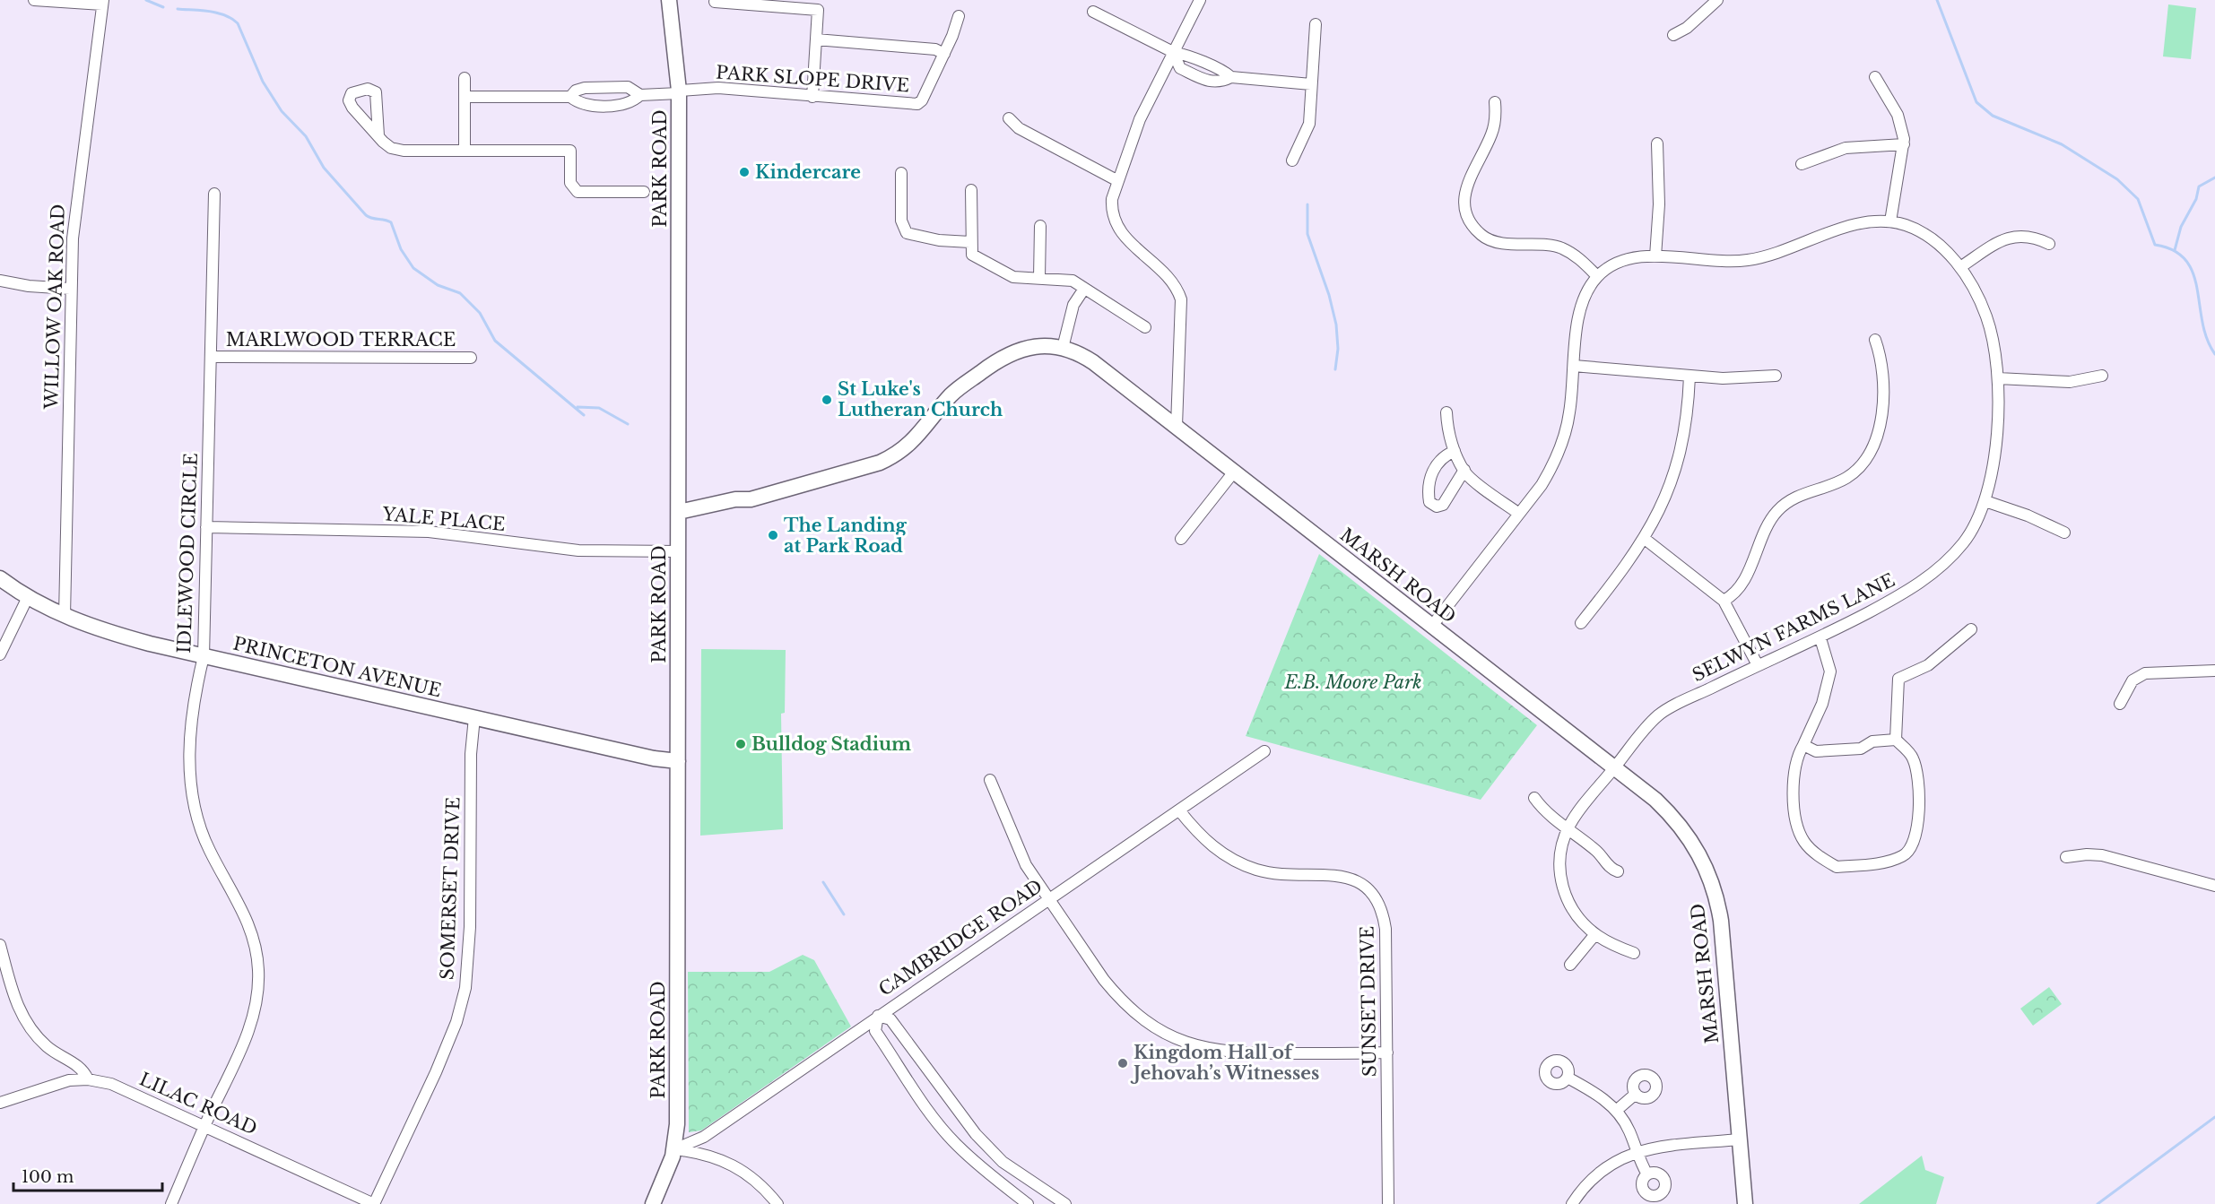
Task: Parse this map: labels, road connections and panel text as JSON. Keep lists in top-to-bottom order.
{
  "streets": {
    "street": [
      "PARK SLOPE DRIVE",
      "PARK ROAD",
      "WILLOW OAK ROAD",
      "MARLWOOD TERRACE",
      "YALE PLACE",
      "IDLEWOOD CIRCLE",
      "MARSH ROAD",
      "SELWYN FARMS LANE",
      "PRINCETON AVENUE",
      "SOMERSET DRIVE",
      "CAMBRIDGE ROAD",
      "SUNSET DRIVE",
      "LILAC ROAD"
    ]
  },
  "crossings": [
    ["PARK SLOPE DRIVE", "PARK ROAD"],
    ["PARK ROAD", "YALE PLACE"],
    ["PARK ROAD", "MARSH ROAD"],
    ["PARK ROAD", "PRINCETON AVENUE"],
    ["PARK ROAD", "CAMBRIDGE ROAD"],
    ["WILLOW OAK ROAD", "PRINCETON AVENUE"],
    ["MARLWOOD TERRACE", "IDLEWOOD CIRCLE"],
    ["YALE PLACE", "IDLEWOOD CIRCLE"],
    ["IDLEWOOD CIRCLE", "PRINCETON AVENUE"],
    ["IDLEWOOD CIRCLE", "LILAC ROAD"],
    ["MARSH ROAD", "SELWYN FARMS LANE"],
    ["PRINCETON AVENUE", "SOMERSET DRIVE"],
    ["SOMERSET DRIVE", "LILAC ROAD"],
    ["CAMBRIDGE ROAD", "SUNSET DRIVE"]
  ],
  "parks": ["E.B. Moore Park"],
  "places": [
    "Kindercare",
    "St Luke's Lutheran Church",
    "The Landing at Park Road",
    "Bulldog Stadium",
    "Kingdom Hall of Jehovah’s Witnesses"
  ],
  "scale_bar": "100 m"
}
